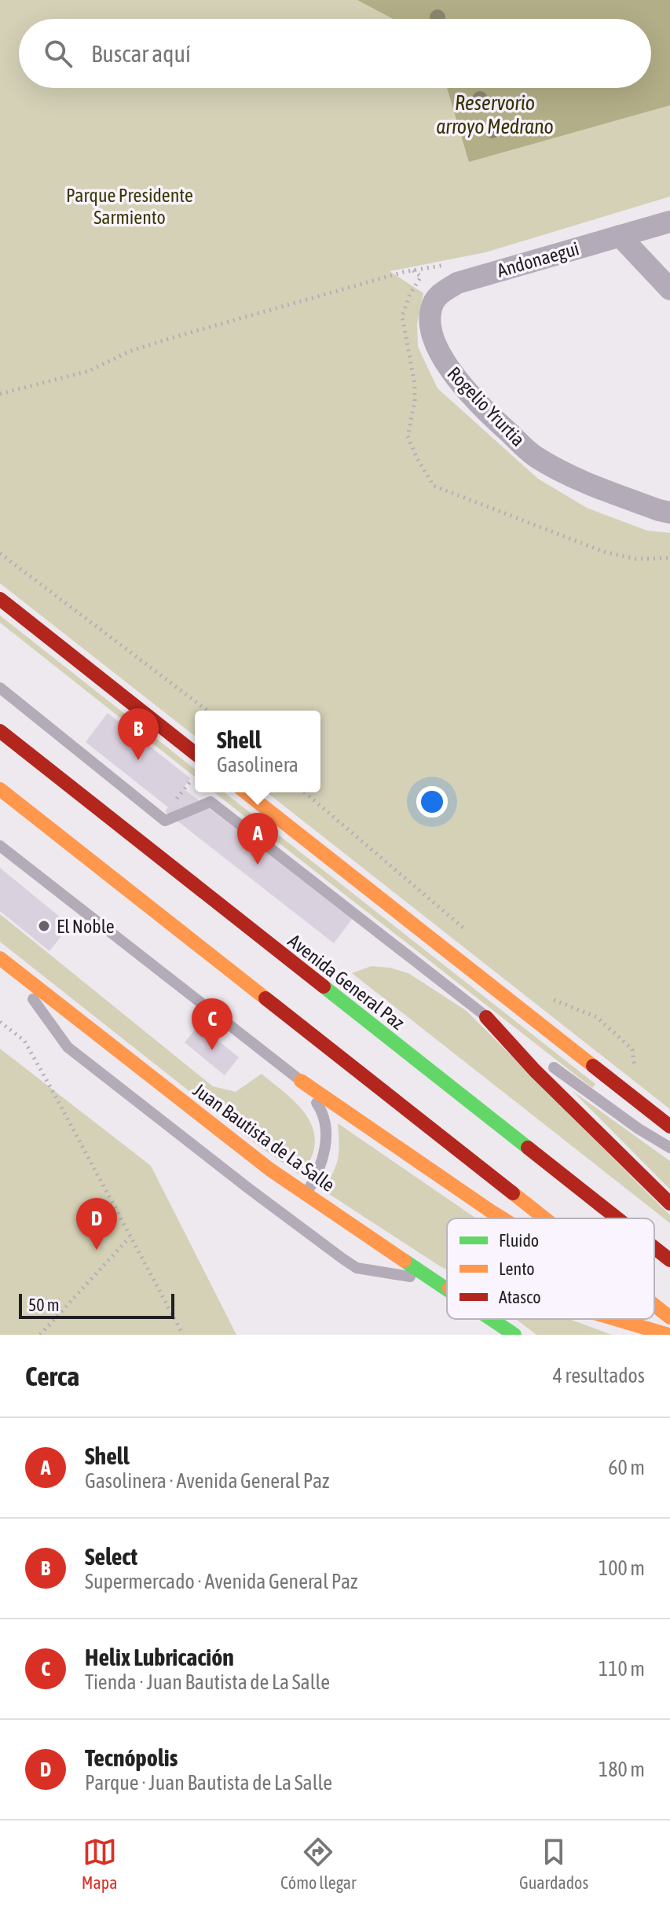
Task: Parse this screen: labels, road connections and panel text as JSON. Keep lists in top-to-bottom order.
{
  "streets": {
    "main road": ["Avenida General Paz", "Juan Bautista de La Salle"],
    "street": ["Andonaegui", "Rogelio Yrurtia"]
  },
  "crossings": [
    ["Andonaegui", "Rogelio Yrurtia"]
  ],
  "water": ["Reservorio arroyo Medrano"],
  "parks": ["Parque Presidente Sarmiento"],
  "places": ["El Noble"],
  "legend": ["Fluido", "Lento", "Atasco"],
  "scale_bar": "50 m",
  "page": {
    "search": "Buscar aquí",
    "pins": [
      "B",
      "A",
      "C",
      "D"
    ],
    "popup": ["Shell", "Gasolinera"],
    "scale": "50 m",
    "heading": ["Cerca", "4 resultados"],
    "list": [
      {
        "mark": "A",
        "name": "Shell",
        "note": "Gasolinera · Avenida General Paz",
        "value": "60 m"
      },
      {
        "mark": "B",
        "name": "Select",
        "note": "Supermercado · Avenida General Paz",
        "value": "100 m"
      },
      {
        "mark": "C",
        "name": "Helix Lubricación",
        "note": "Tienda · Juan Bautista de La Salle",
        "value": "110 m"
      },
      {
        "mark": "D",
        "name": "Tecnópolis",
        "note": "Parque · Juan Bautista de La Salle",
        "value": "180 m"
      }
    ],
    "nav": ["Mapa", "Cómo llegar", "Guardados"]
  }
}
